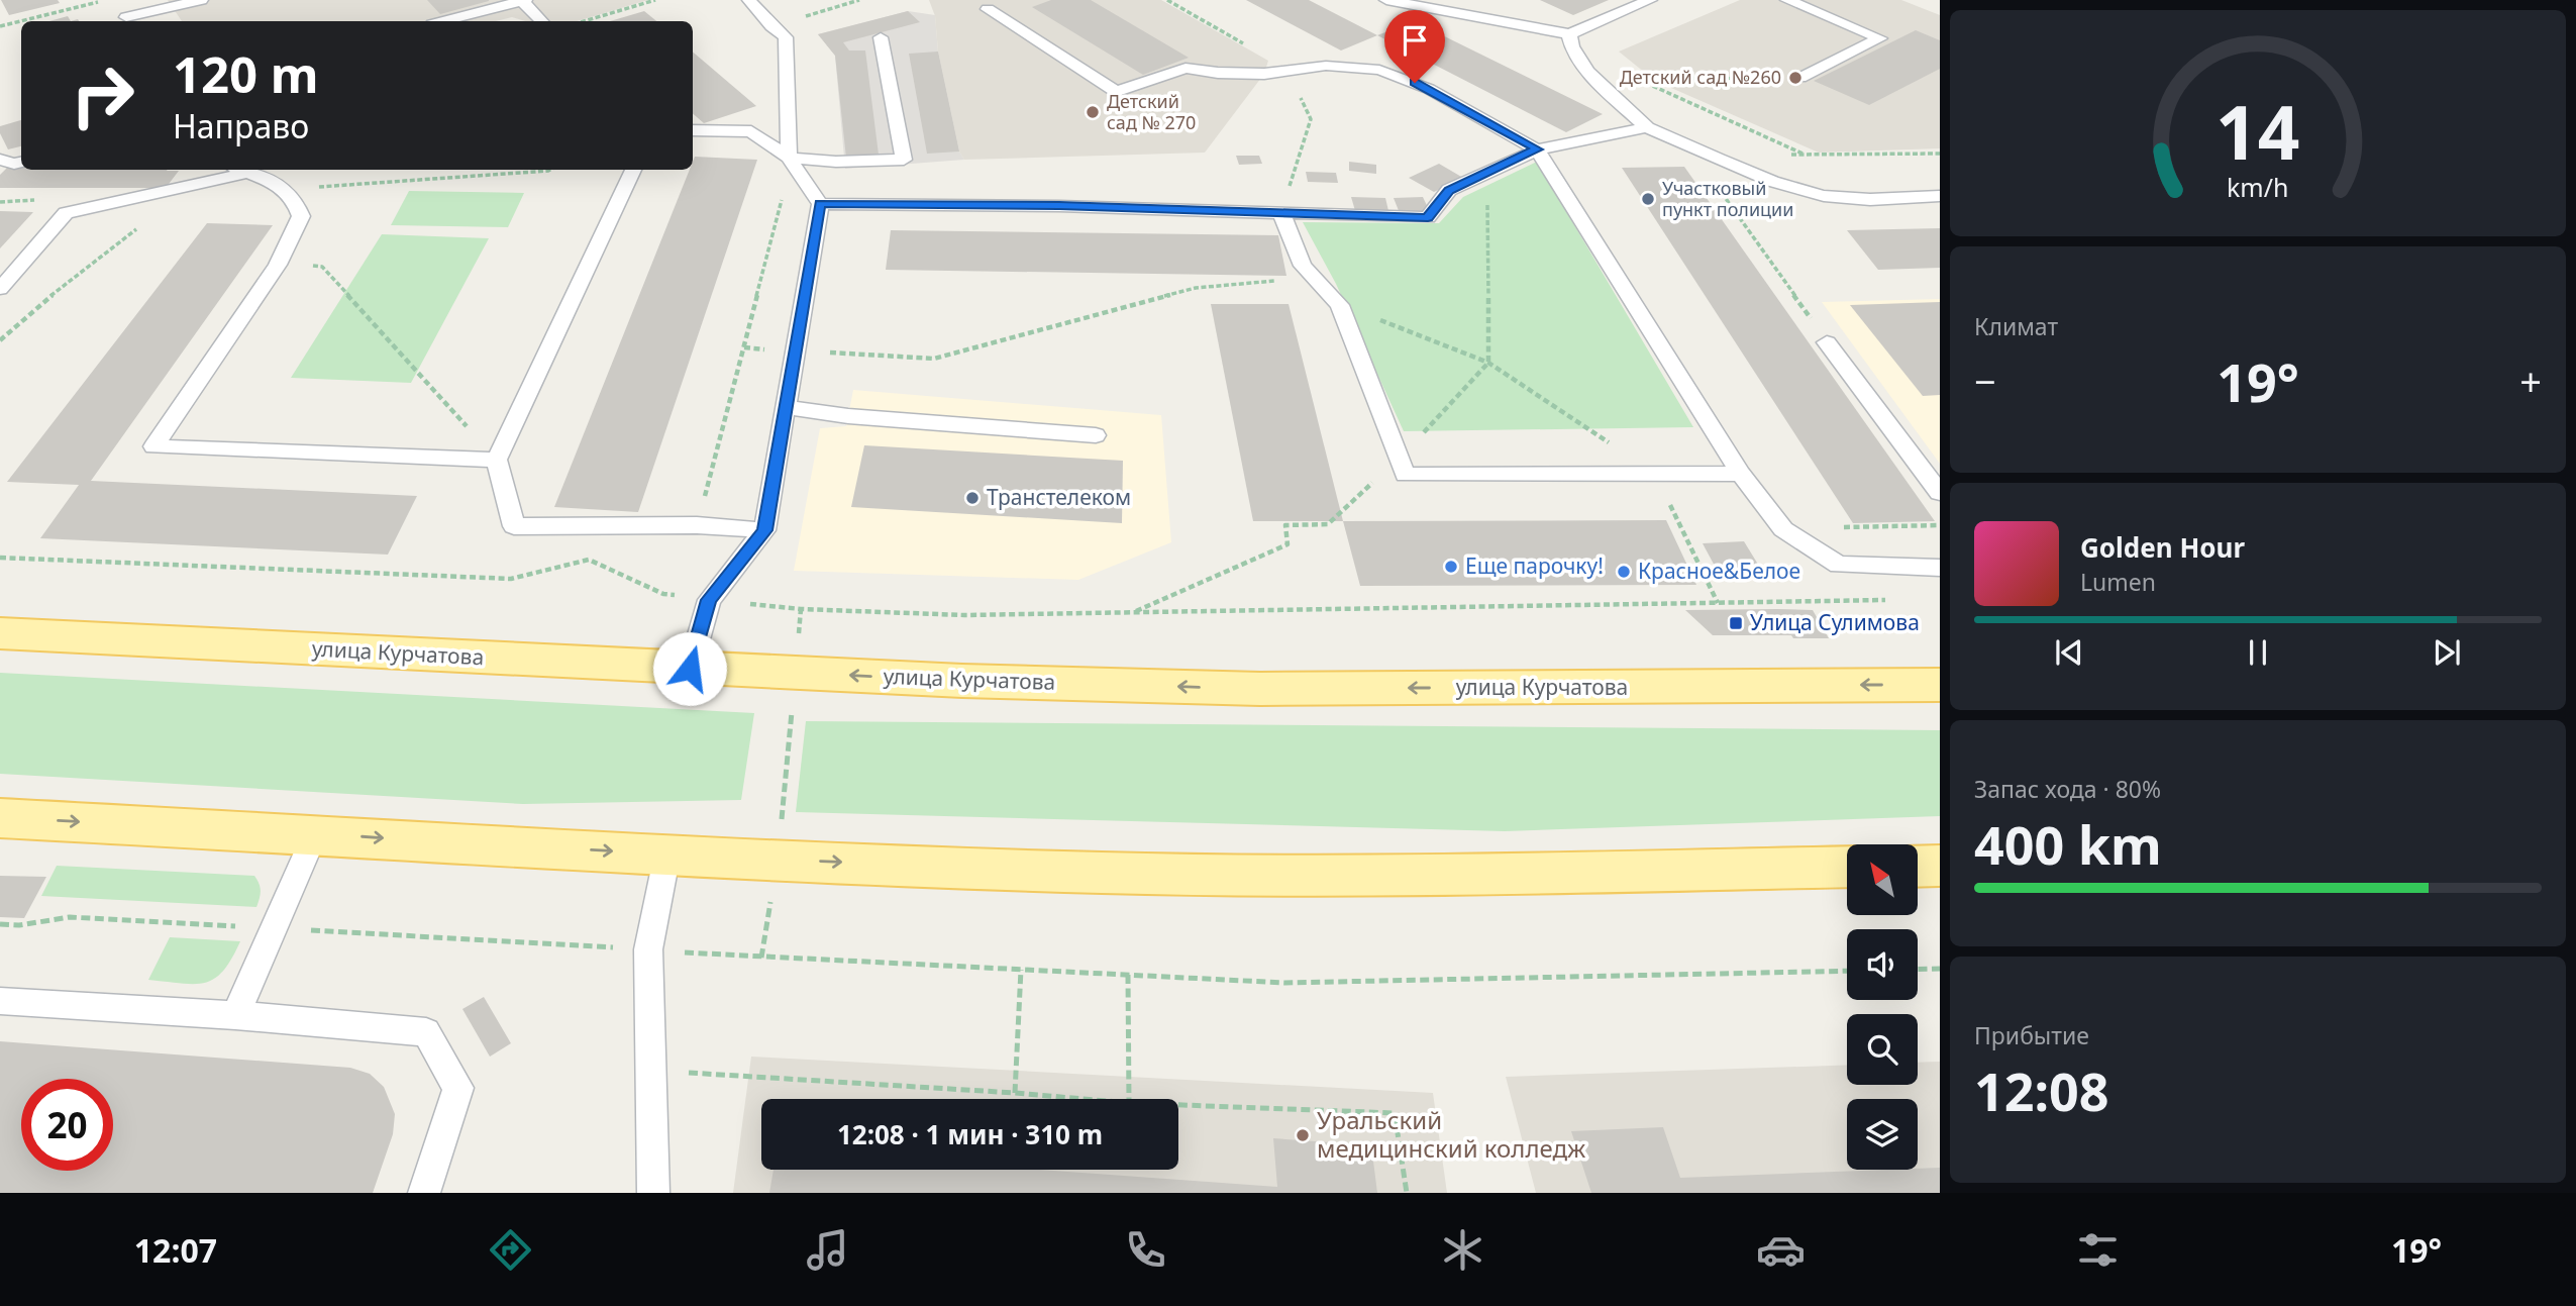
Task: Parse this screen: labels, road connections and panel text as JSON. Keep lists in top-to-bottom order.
{
  "streets": {
    "main road": ["улица Курчатова"]
  },
  "places": {
    "other": [
      "Детский сад №260",
      "Детский сад № 270",
      "Участковый пункт полиции",
      "Транстелеком",
      "Еще парочку!",
      "Красное&Белое",
      "Уральский медицинский колледж"
    ],
    "transit": ["Улица Сулимова"]
  },
  "north": "top left",
  "page": {
    "turn": ["120 m", "Направо"],
    "tile": [
      "Климат",
      ["Запас хода · 80%", "400 km"],
      ["Прибытие", "12:08"]
    ],
    "heat": ["−", "19°", "+"],
    "song": ["Golden Hour", "Lumen"],
    "limit": "20",
    "trip": "12:08 · 1 мин · 310 m",
    "tabs": ["12:07", "19°"],
    "gauge": ["14", "km/h"]
  }
}
